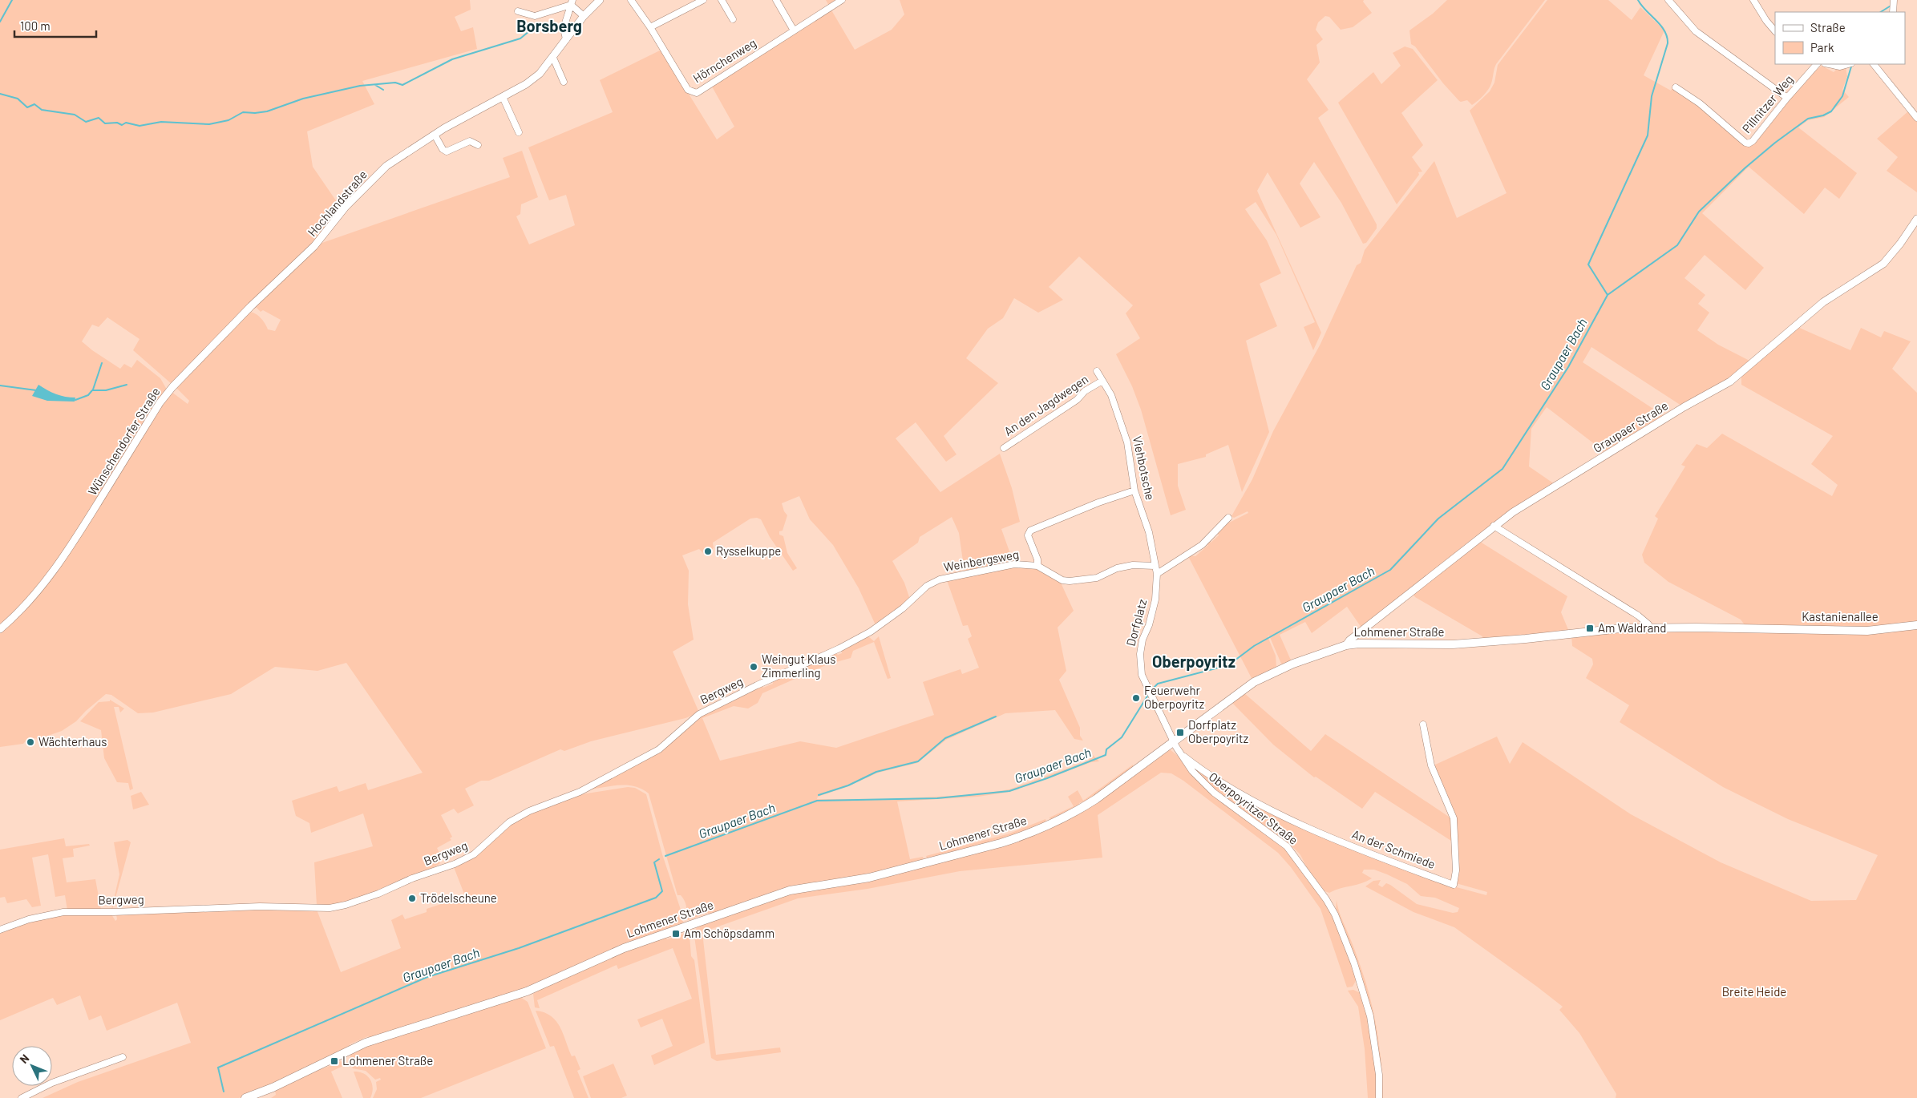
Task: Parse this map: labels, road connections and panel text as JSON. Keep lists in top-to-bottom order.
{
  "streets": {
    "main road": ["Kastanienallee", "Lohmener Straße"],
    "street": [
      "Hörnchenweg",
      "Pillnitzer Weg",
      "Hochlandstraße",
      "An den Jagdwegen",
      "Graupaer Straße",
      "Wünschendorfer Straße",
      "Viehbotsche",
      "Weinbergsweg",
      "Dorfplatz",
      "Bergweg",
      "Oberpoyritzer Straße",
      "An der Schmiede"
    ]
  },
  "crossings": [
    ["Hochlandstraße", "Wünschendorfer Straße"],
    ["An den Jagdwegen", "Viehbotsche"],
    ["Graupaer Straße", "Lohmener Straße"],
    ["Viehbotsche", "Weinbergsweg"],
    ["Viehbotsche", "Dorfplatz"],
    ["Weinbergsweg", "Bergweg"],
    ["Kastanienallee", "Lohmener Straße"],
    ["Dorfplatz", "Lohmener Straße"],
    ["Dorfplatz", "Oberpoyritzer Straße"],
    ["Lohmener Straße", "Oberpoyritzer Straße"],
    ["Oberpoyritzer Straße", "An der Schmiede"]
  ],
  "districts": ["Borsberg", "Oberpoyritz"],
  "water": ["Graupaer Bach"],
  "parks": ["Breite Heide"],
  "places": {
    "other": [
      "Rysselkuppe",
      "Weingut Klaus Zimmerling",
      "Feuerwehr Oberpoyritz",
      "Wächterhaus",
      "Trödelscheune"
    ],
    "transit": [
      "Am Waldrand",
      "Dorfplatz Oberpoyritz",
      "Am Schöpsdamm",
      "Lohmener Straße"
    ]
  },
  "legend": ["Straße", "Park"],
  "scale_bar": "100 m",
  "north": "top left"
}
